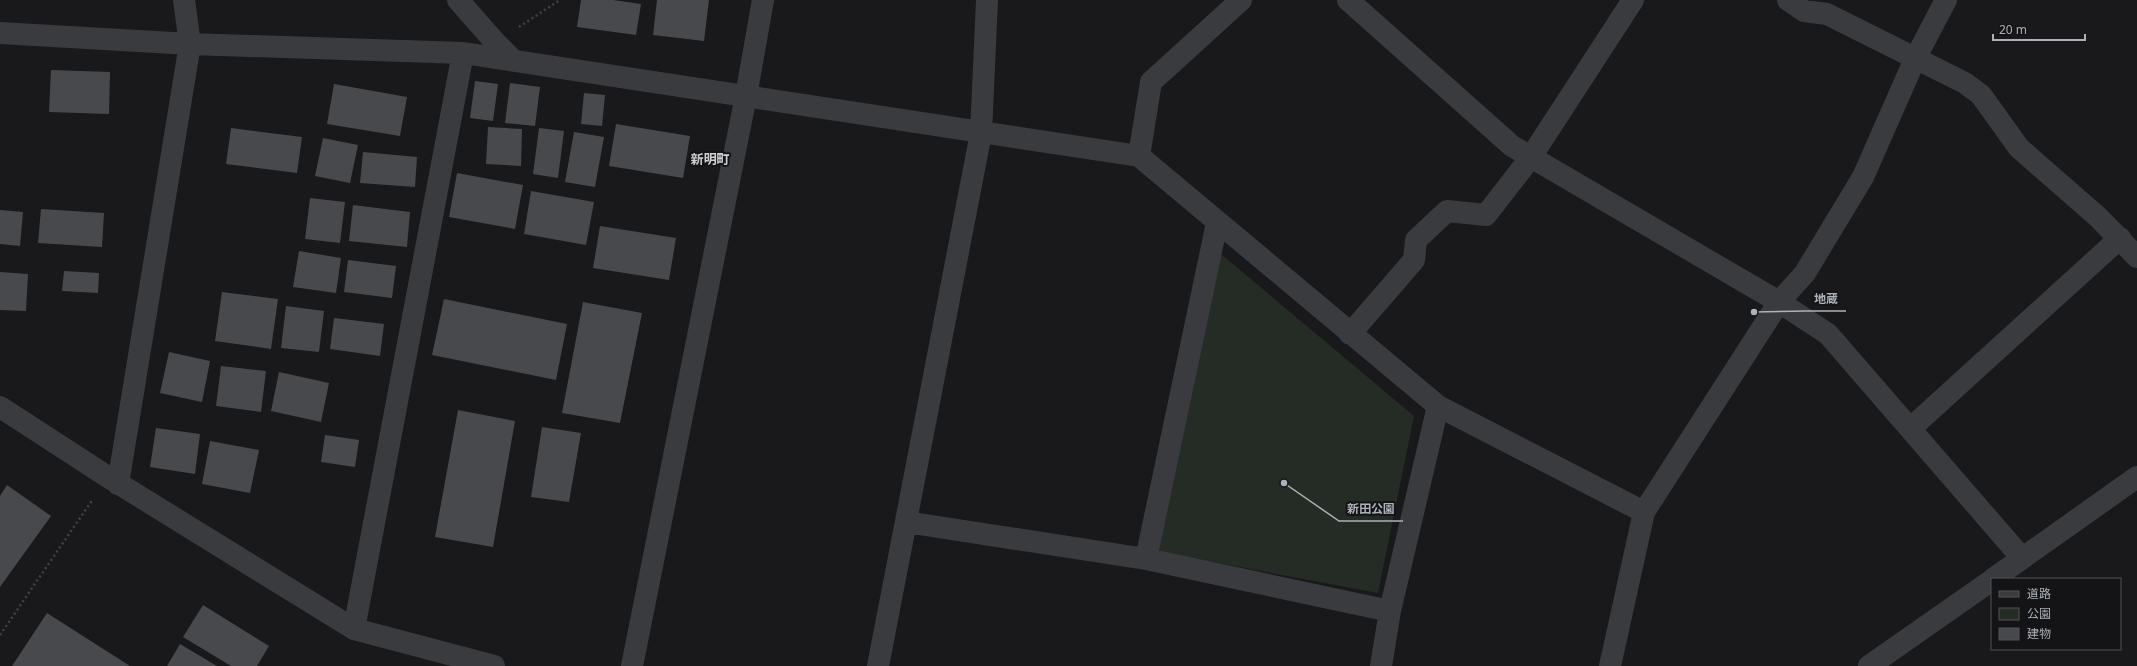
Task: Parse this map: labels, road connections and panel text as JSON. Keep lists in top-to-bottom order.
{
  "districts": ["新明町"],
  "places": ["地蔵", "新田公園"],
  "legend": ["道路", "公園", "建物"],
  "scale_bar": "20 m"
}
